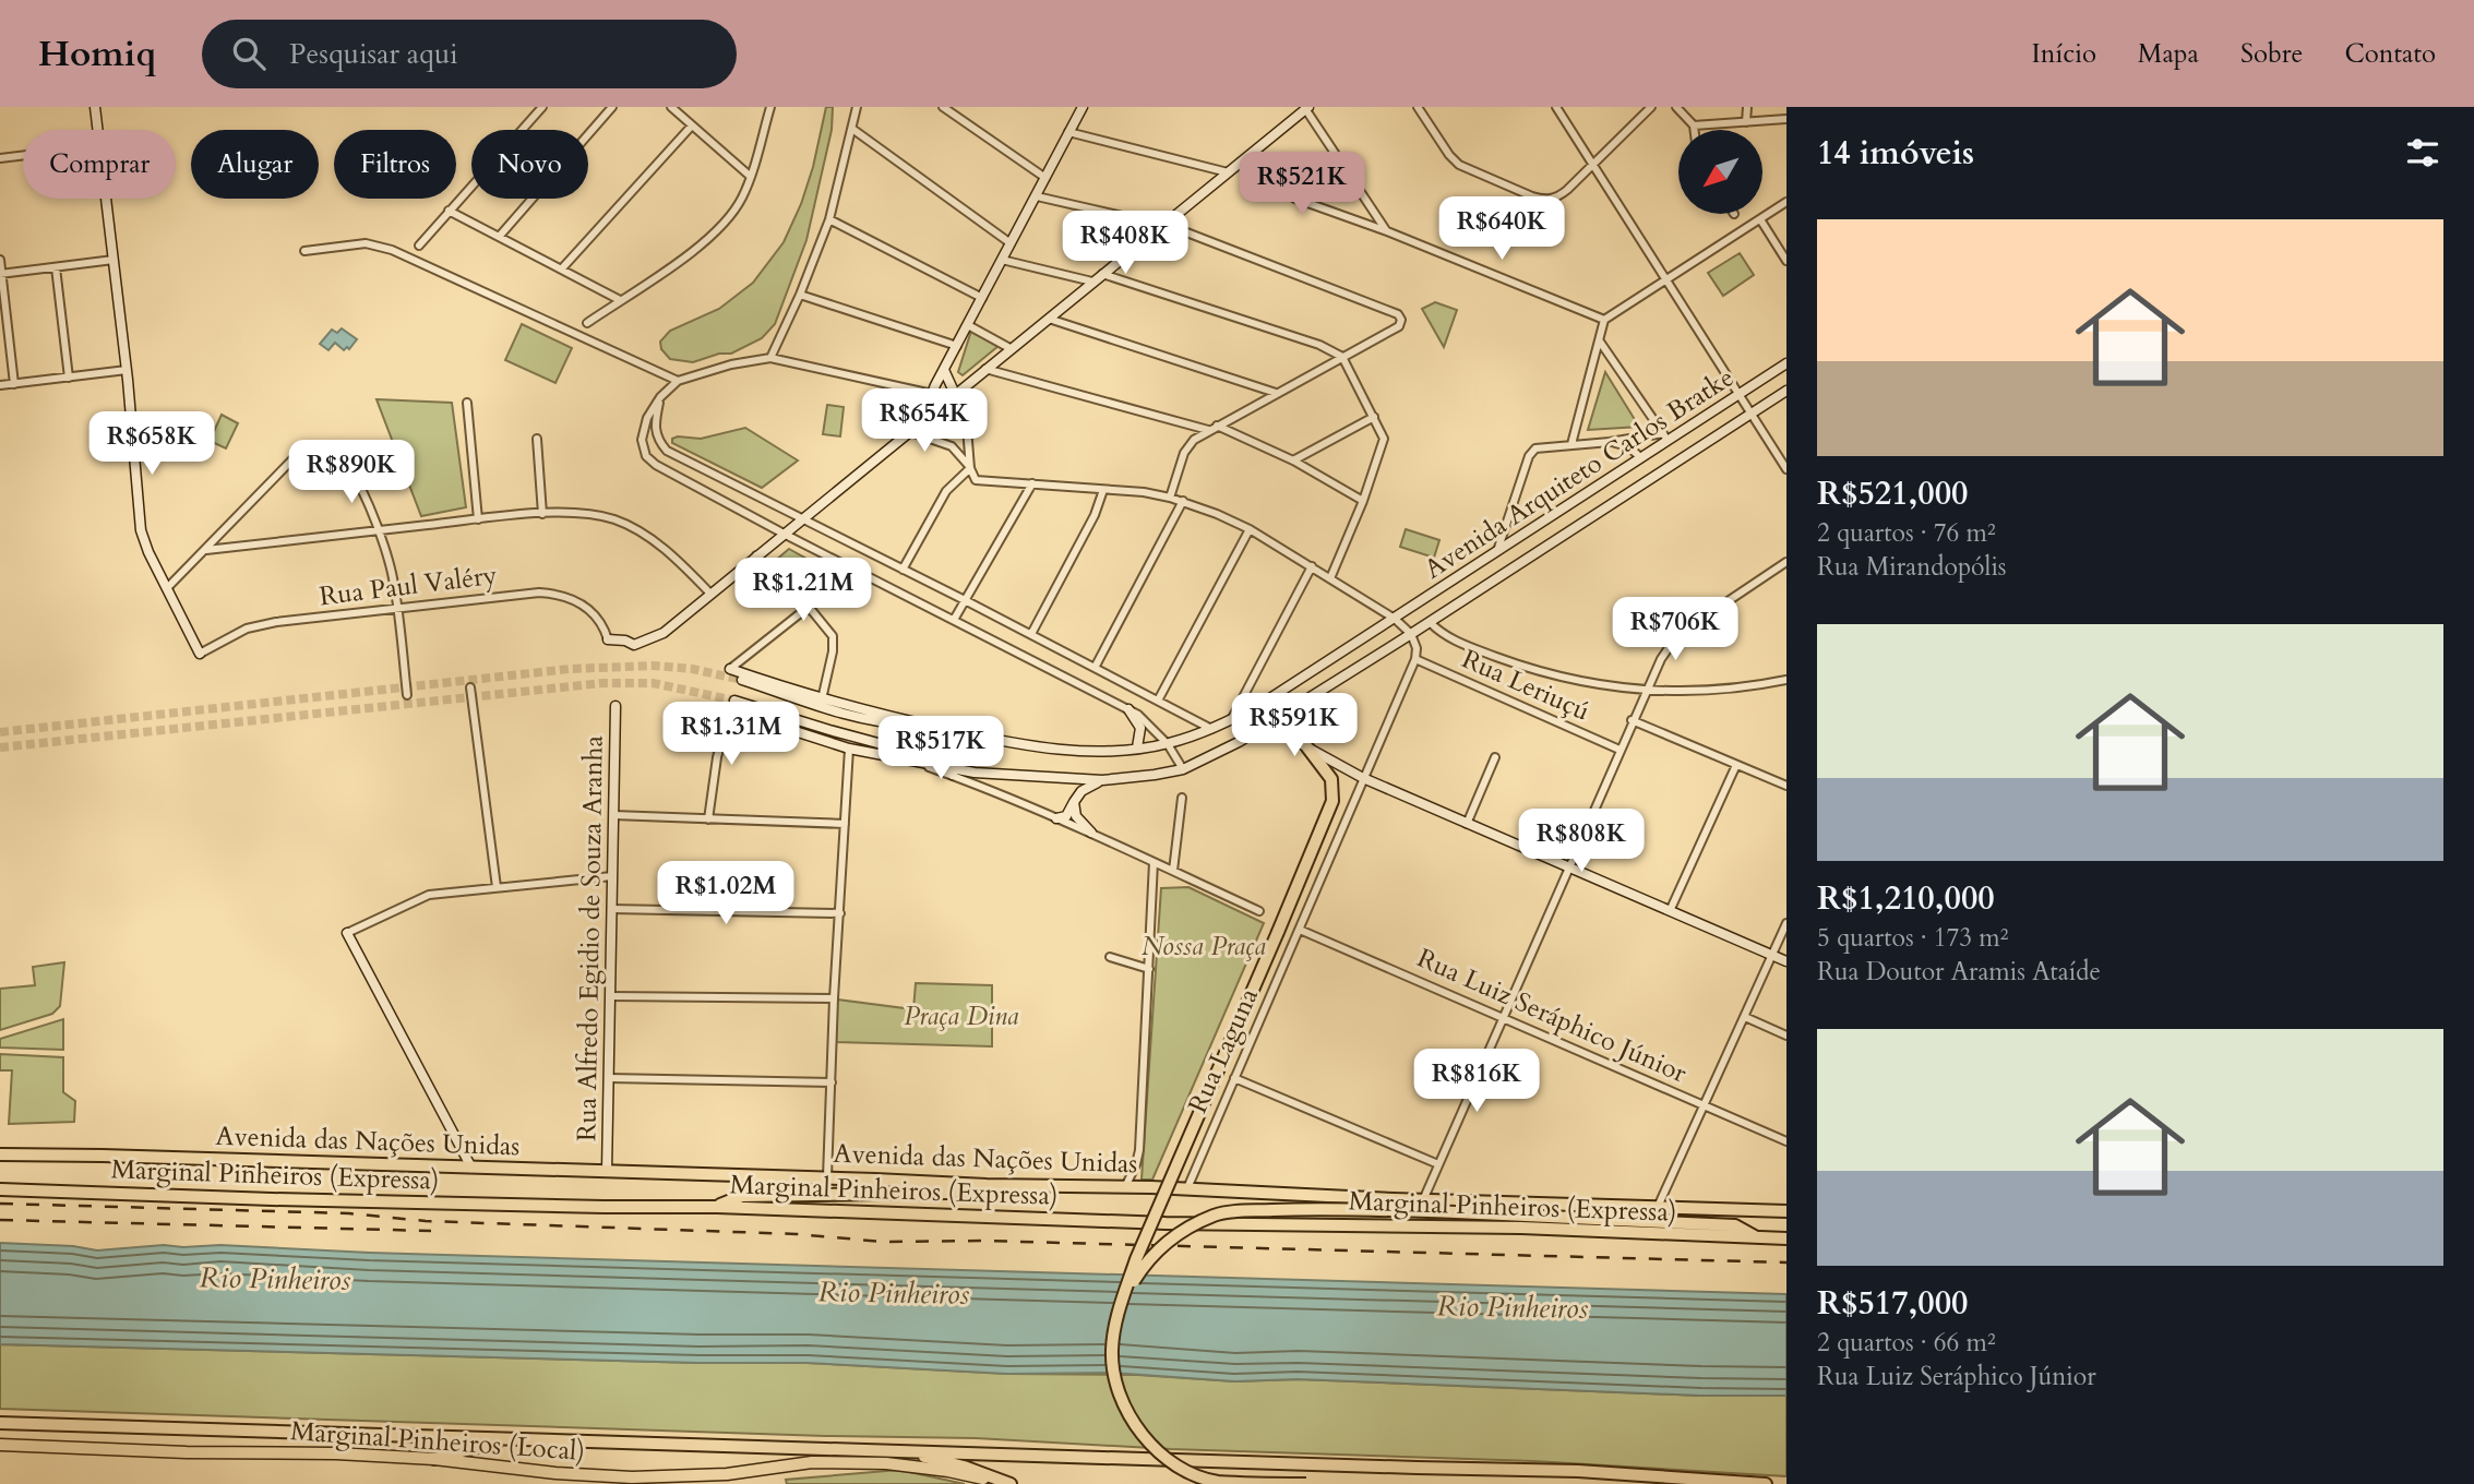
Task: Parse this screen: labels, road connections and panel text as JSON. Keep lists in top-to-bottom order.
{
  "streets": {
    "highway": ["Avenida das Nações Unidas", "Marginal Pinheiros (Expressa)"],
    "main road": ["Marginal Pinheiros (Local)"],
    "street": [
      "Avenida Arquiteto Carlos Bratke",
      "Rua Paul Valéry",
      "Rua Leriuçú",
      "Rua Alfredo Egidio de Souza Aranha",
      "Rua Luiz Seráphico Júnior",
      "Rua Laguna"
    ]
  },
  "crossings": [
    ["Rua Leriuçú", "Rua Laguna"],
    ["Rua Alfredo Egidio de Souza Aranha", "Avenida das Nações Unidas"],
    ["Rua Luiz Seráphico Júnior", "Rua Laguna"],
    ["Rua Laguna", "Avenida das Nações Unidas"]
  ],
  "water": ["Rio Pinheiros"],
  "parks": ["Nossa Praça", "Praça Dina"],
  "north": "bottom left",
  "page": {
    "header": "Homiq",
    "search": "Pesquisar aqui",
    "nav": [
      "Início",
      "Mapa",
      "Sobre",
      "Contato"
    ],
    "heading": "14 imóveis",
    "chip": [
      "Comprar",
      "Alugar",
      "Filtros",
      "Novo"
    ],
    "price": [
      "R$521K",
      "R$640K",
      "R$408K",
      "R$654K",
      "R$658K",
      "R$890K",
      "R$1.21M",
      "R$706K",
      "R$591K",
      "R$1.31M",
      "R$517K",
      "R$808K",
      "R$1.02M",
      "R$816K"
    ],
    "list": [
      {
        "name": "R$521,000",
        "note": "2 quartos · 76 m² · Rua Mirandopólis"
      },
      {
        "name": "R$1,210,000",
        "note": "5 quartos · 173 m² · Rua Doutor Aramis Ataíde"
      },
      {
        "name": "R$517,000",
        "note": "2 quartos · 66 m² · Rua Luiz Seráphico Júnior"
      }
    ]
  }
}
